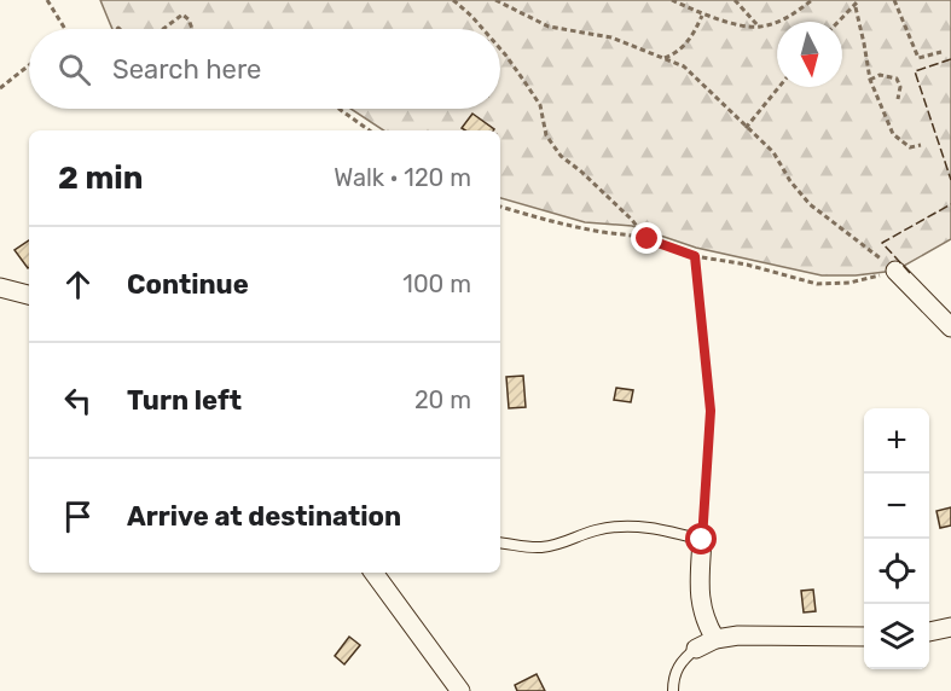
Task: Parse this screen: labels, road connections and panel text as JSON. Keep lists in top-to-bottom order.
{
  "north": "bottom",
  "page": {
    "search": "Search here",
    "heading": ["2 min", "Walk · 120 m"],
    "list": [
      ["Continue", "100 m"],
      ["Turn left", "20 m"],
      "Arrive at destination"
    ],
    "map_buttons": ["+", "−"]
  }
}
